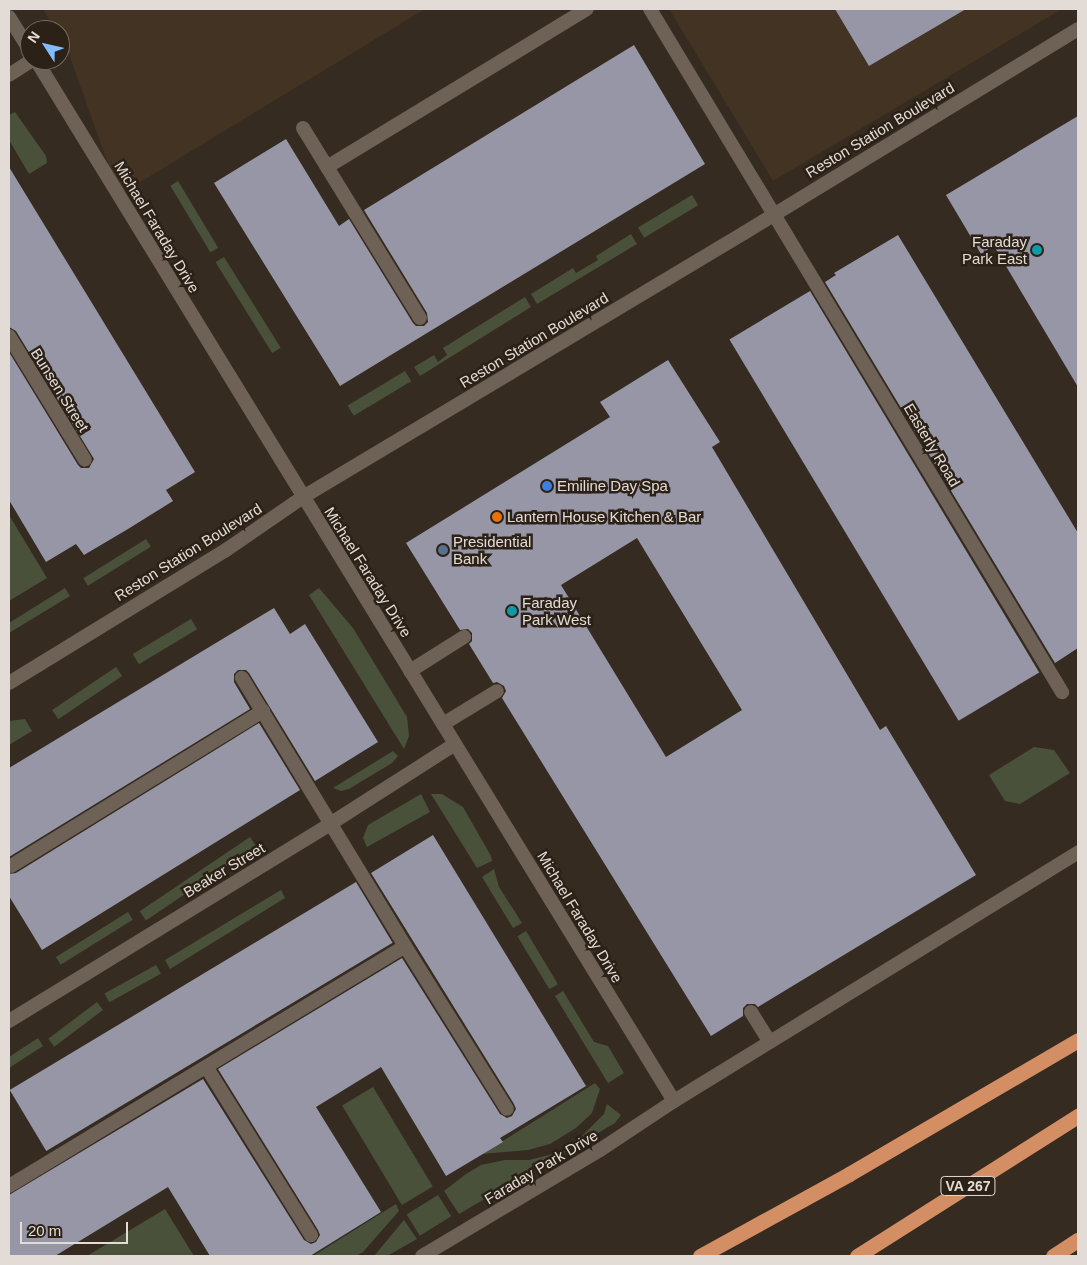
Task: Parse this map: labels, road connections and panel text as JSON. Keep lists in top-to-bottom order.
{
  "streets": {
    "highway": ["VA 267"],
    "street": [
      "Reston Station Boulevard",
      "Michael Faraday Drive",
      "Bunsen Street",
      "Easterly Road",
      "Beaker Street",
      "Faraday Park Drive"
    ]
  },
  "crossings": [
    ["Reston Station Boulevard", "Michael Faraday Drive"],
    ["Reston Station Boulevard", "Easterly Road"],
    ["Michael Faraday Drive", "Beaker Street"],
    ["Michael Faraday Drive", "Faraday Park Drive"]
  ],
  "places": [
    "Faraday Park East",
    "Emiline Day Spa",
    "Lantern House Kitchen & Bar",
    "Presidential Bank",
    "Faraday Park West"
  ],
  "scale_bar": "20 m",
  "north": "top left"
}
